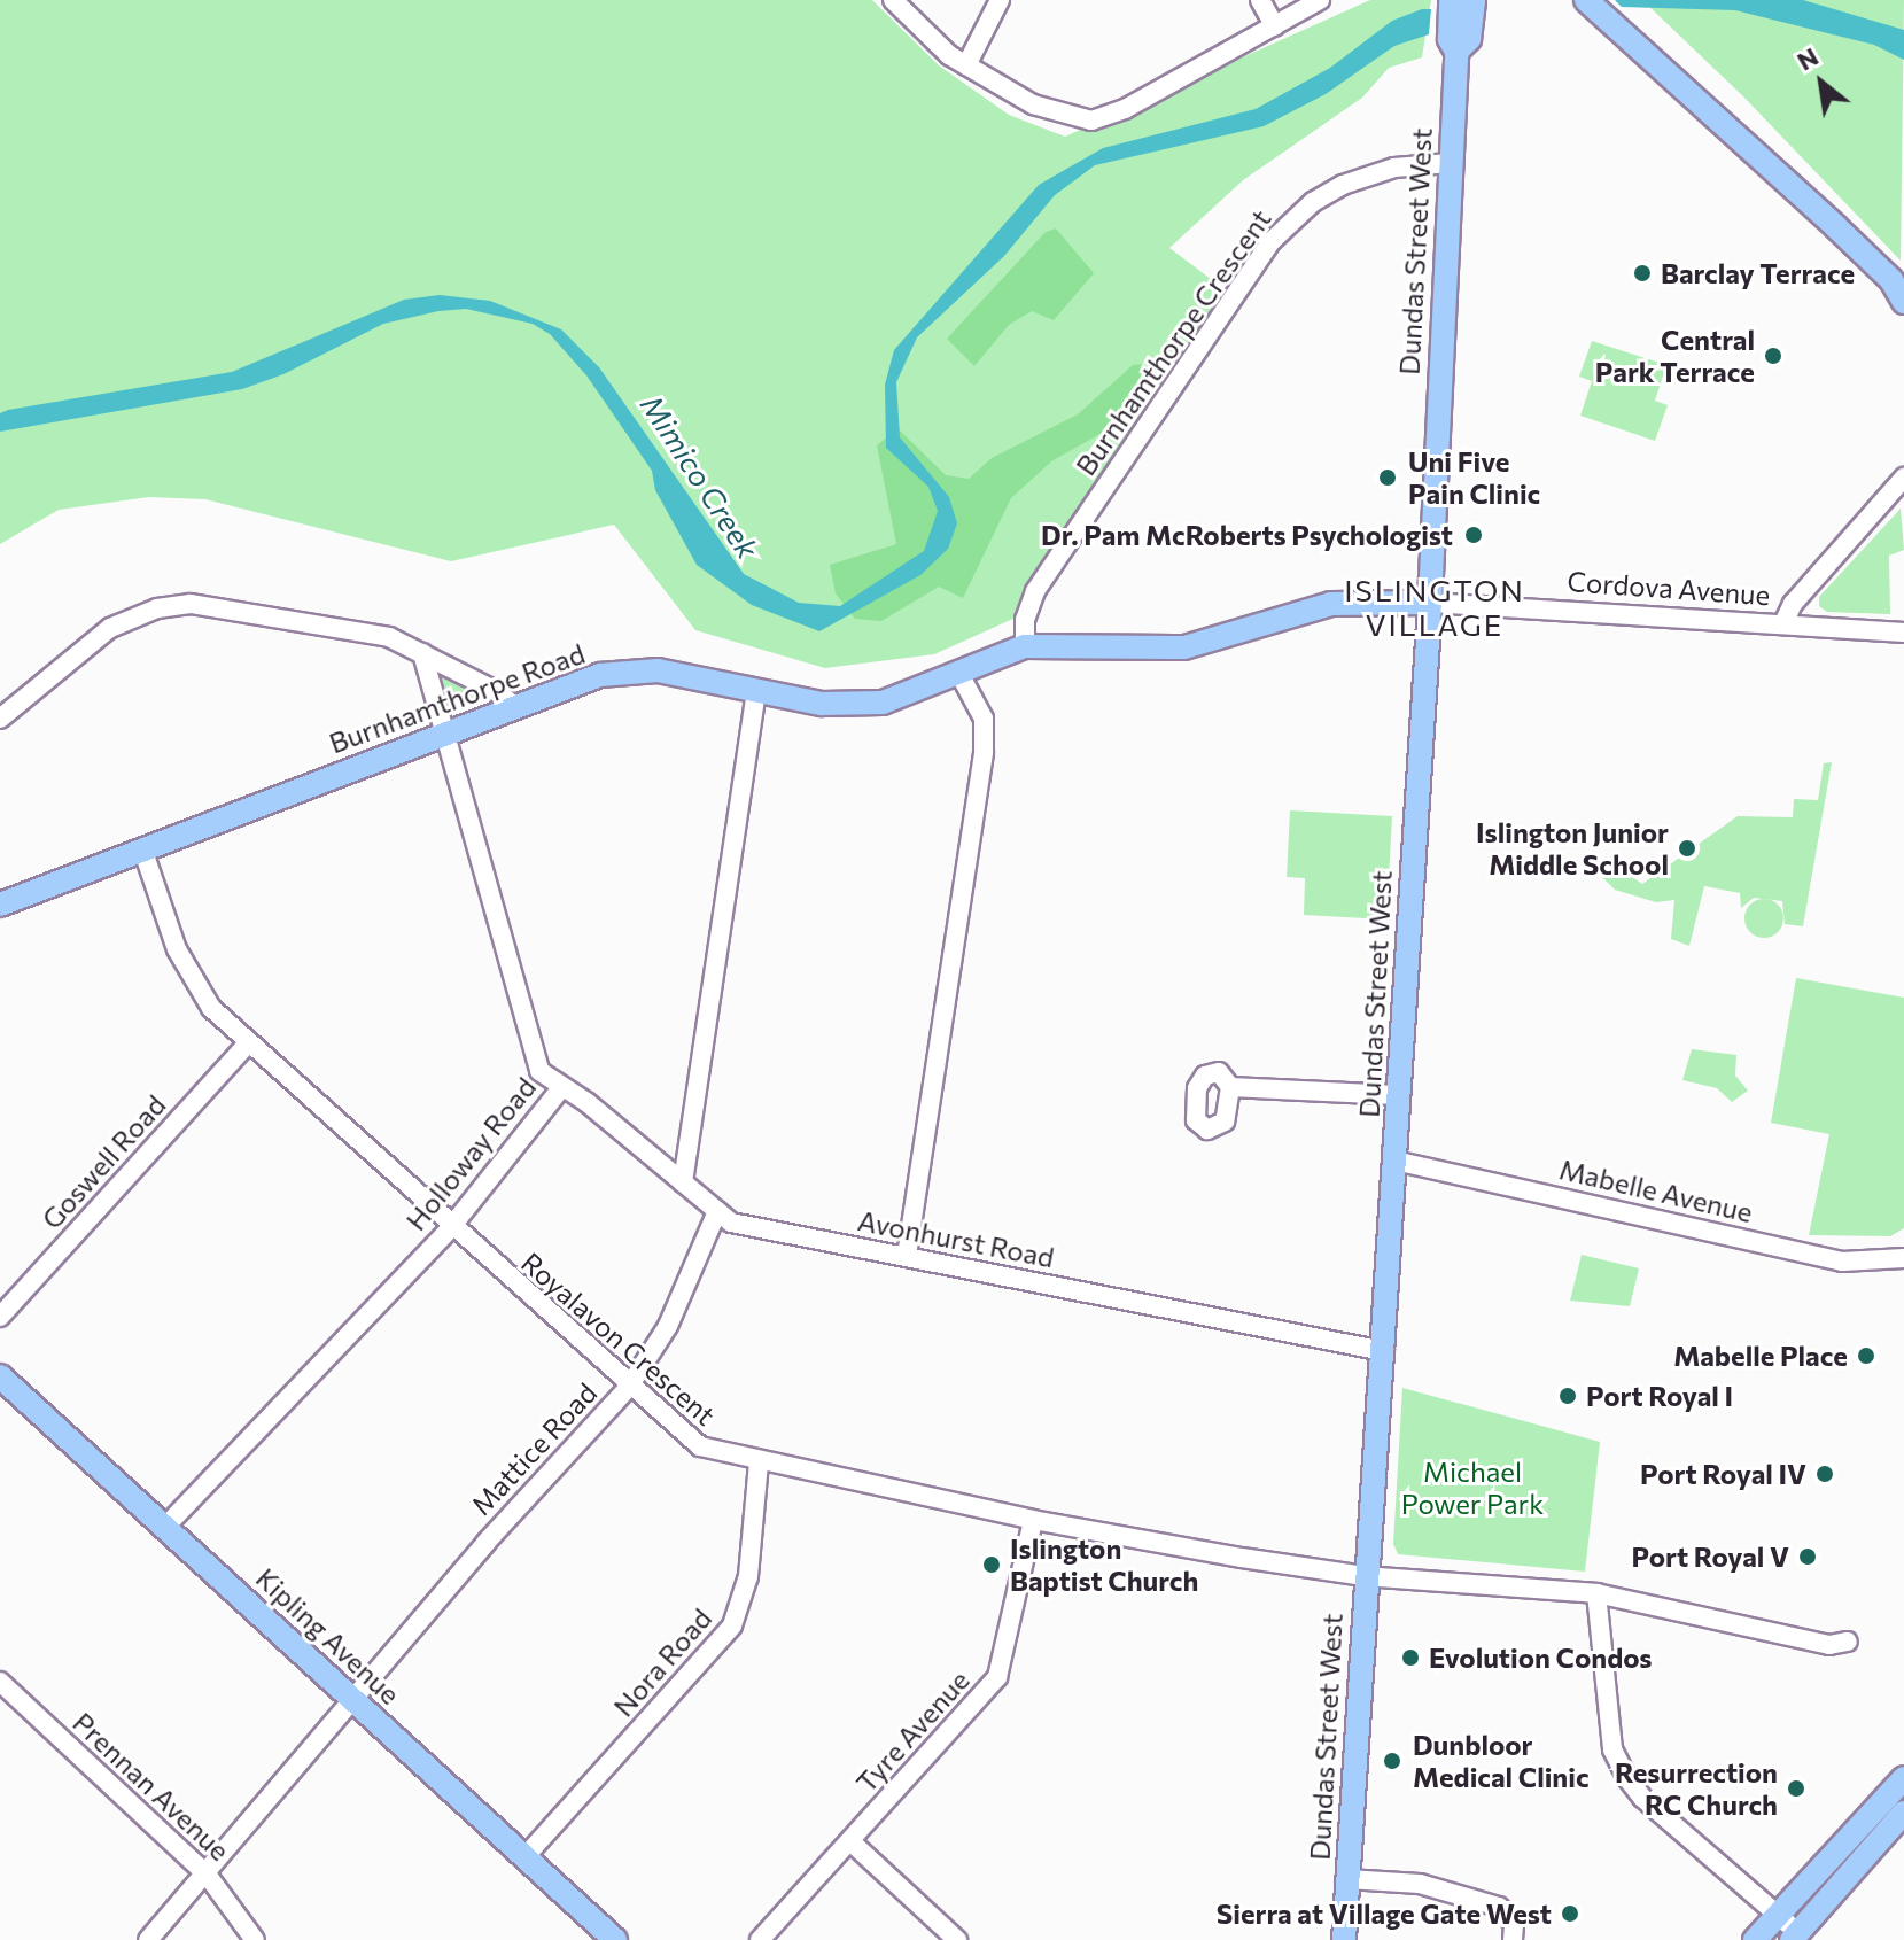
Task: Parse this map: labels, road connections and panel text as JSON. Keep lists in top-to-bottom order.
{
  "streets": {
    "main road": ["Dundas Street West", "Burnhamthorpe Road", "Kipling Avenue"],
    "street": [
      "Burnhamthorpe Crescent",
      "Cordova Avenue",
      "Holloway Road",
      "Goswell Road",
      "Mabelle Avenue",
      "Avonhurst Road",
      "Royalavon Crescent",
      "Mattice Road",
      "Nora Road",
      "Tyre Avenue",
      "Prennan Avenue"
    ]
  },
  "crossings": [
    ["Dundas Street West", "Burnhamthorpe Crescent"],
    ["Dundas Street West", "Cordova Avenue"],
    ["Dundas Street West", "Burnhamthorpe Road"],
    ["Dundas Street West", "Mabelle Avenue"],
    ["Dundas Street West", "Avonhurst Road"],
    ["Dundas Street West", "Royalavon Crescent"],
    ["Burnhamthorpe Crescent", "Burnhamthorpe Road"],
    ["Cordova Avenue", "Burnhamthorpe Road"],
    ["Burnhamthorpe Road", "Holloway Road"],
    ["Burnhamthorpe Road", "Royalavon Crescent"],
    ["Holloway Road", "Avonhurst Road"],
    ["Holloway Road", "Royalavon Crescent"],
    ["Holloway Road", "Kipling Avenue"],
    ["Goswell Road", "Royalavon Crescent"],
    ["Avonhurst Road", "Mattice Road"],
    ["Royalavon Crescent", "Mattice Road"],
    ["Royalavon Crescent", "Nora Road"],
    ["Royalavon Crescent", "Tyre Avenue"],
    ["Mattice Road", "Kipling Avenue"],
    ["Mattice Road", "Prennan Avenue"],
    ["Kipling Avenue", "Nora Road"]
  ],
  "districts": ["ISLINGTON VILLAGE"],
  "water": ["Mimico Creek"],
  "parks": ["Michael Power Park"],
  "places": [
    "Barclay Terrace",
    "Central Park Terrace",
    "Uni Five Pain Clinic",
    "Dr. Pam McRoberts Psychologist",
    "Islington Junior Middle School",
    "Mabelle Place",
    "Port Royal I",
    "Port Royal IV",
    "Port Royal V",
    "Islington Baptist Church",
    "Evolution Condos",
    "Dunbloor Medical Clinic",
    "Resurrection RC Church",
    "Sierra at Village Gate West"
  ],
  "north": "top left"
}
